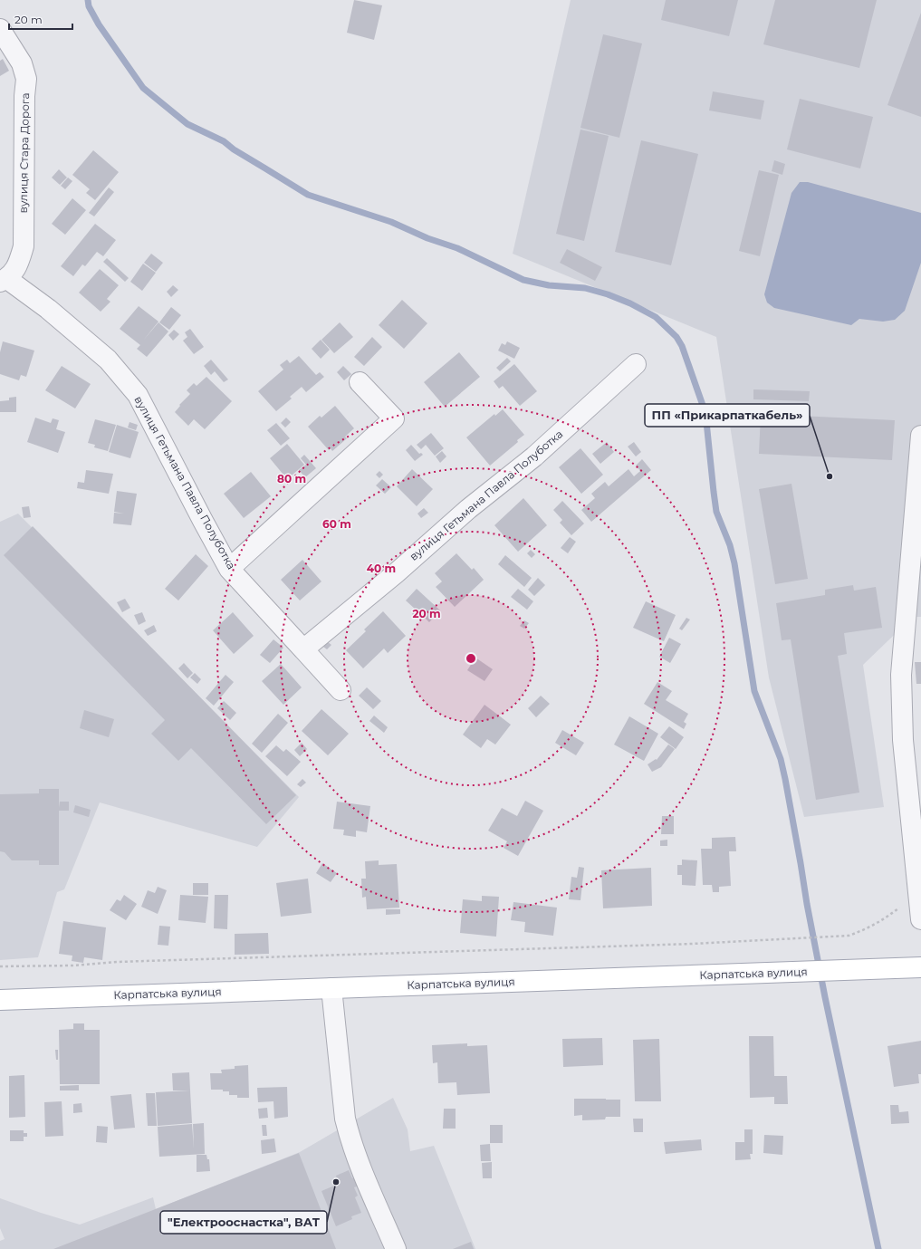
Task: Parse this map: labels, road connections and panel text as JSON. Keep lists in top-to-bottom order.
{
  "streets": {
    "main road": ["Карпатська вулиця"],
    "street": ["вулиця Стара Дорога", "вулиця Гетьмана Павла Полуботка"]
  },
  "crossings": [
    ["вулиця Стара Дорога", "вулиця Гетьмана Павла Полуботка"]
  ],
  "places": ["ПП «Прикарпаткабель»", "\"Електрооснастка\", ВАТ"],
  "scale_bar": "20 m",
  "rings": [
    "80 m",
    "60 m",
    "40 m",
    "20 m"
  ]
}
